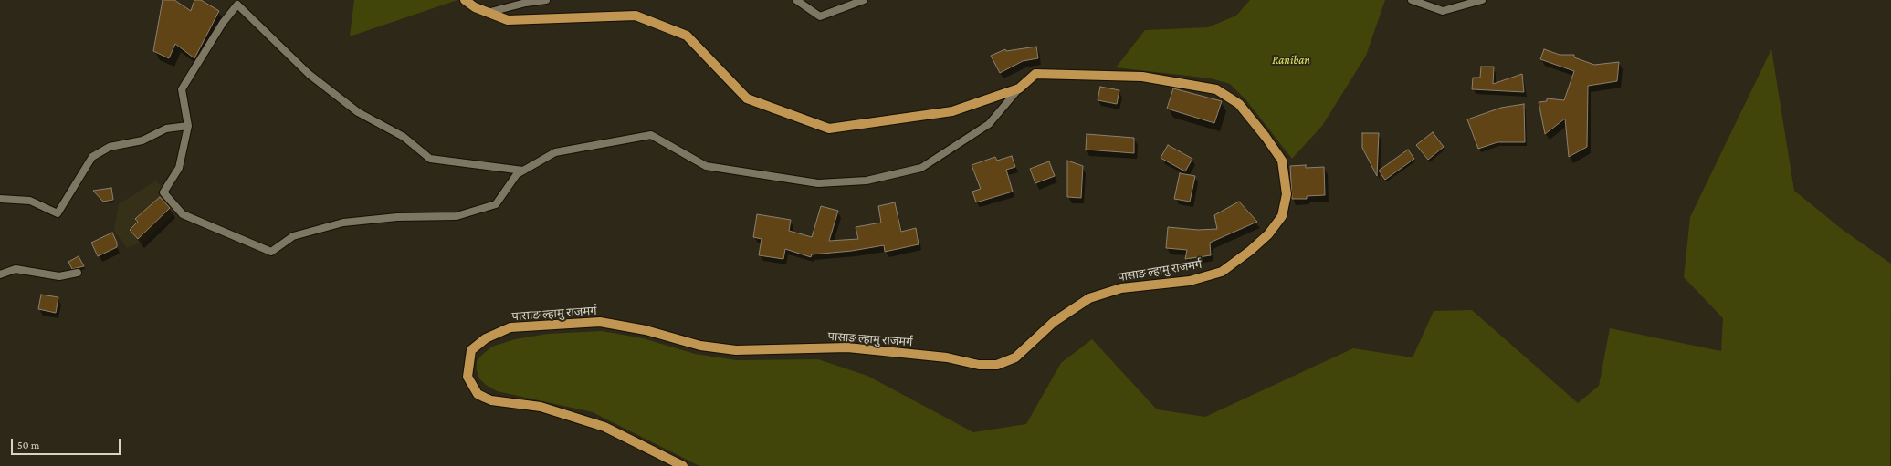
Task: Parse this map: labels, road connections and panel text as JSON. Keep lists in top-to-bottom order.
{
  "streets": {
    "main road": ["पासाङ ल्हामु राजमर्ग"]
  },
  "parks": ["Raniban"],
  "scale_bar": "50 m"
}
